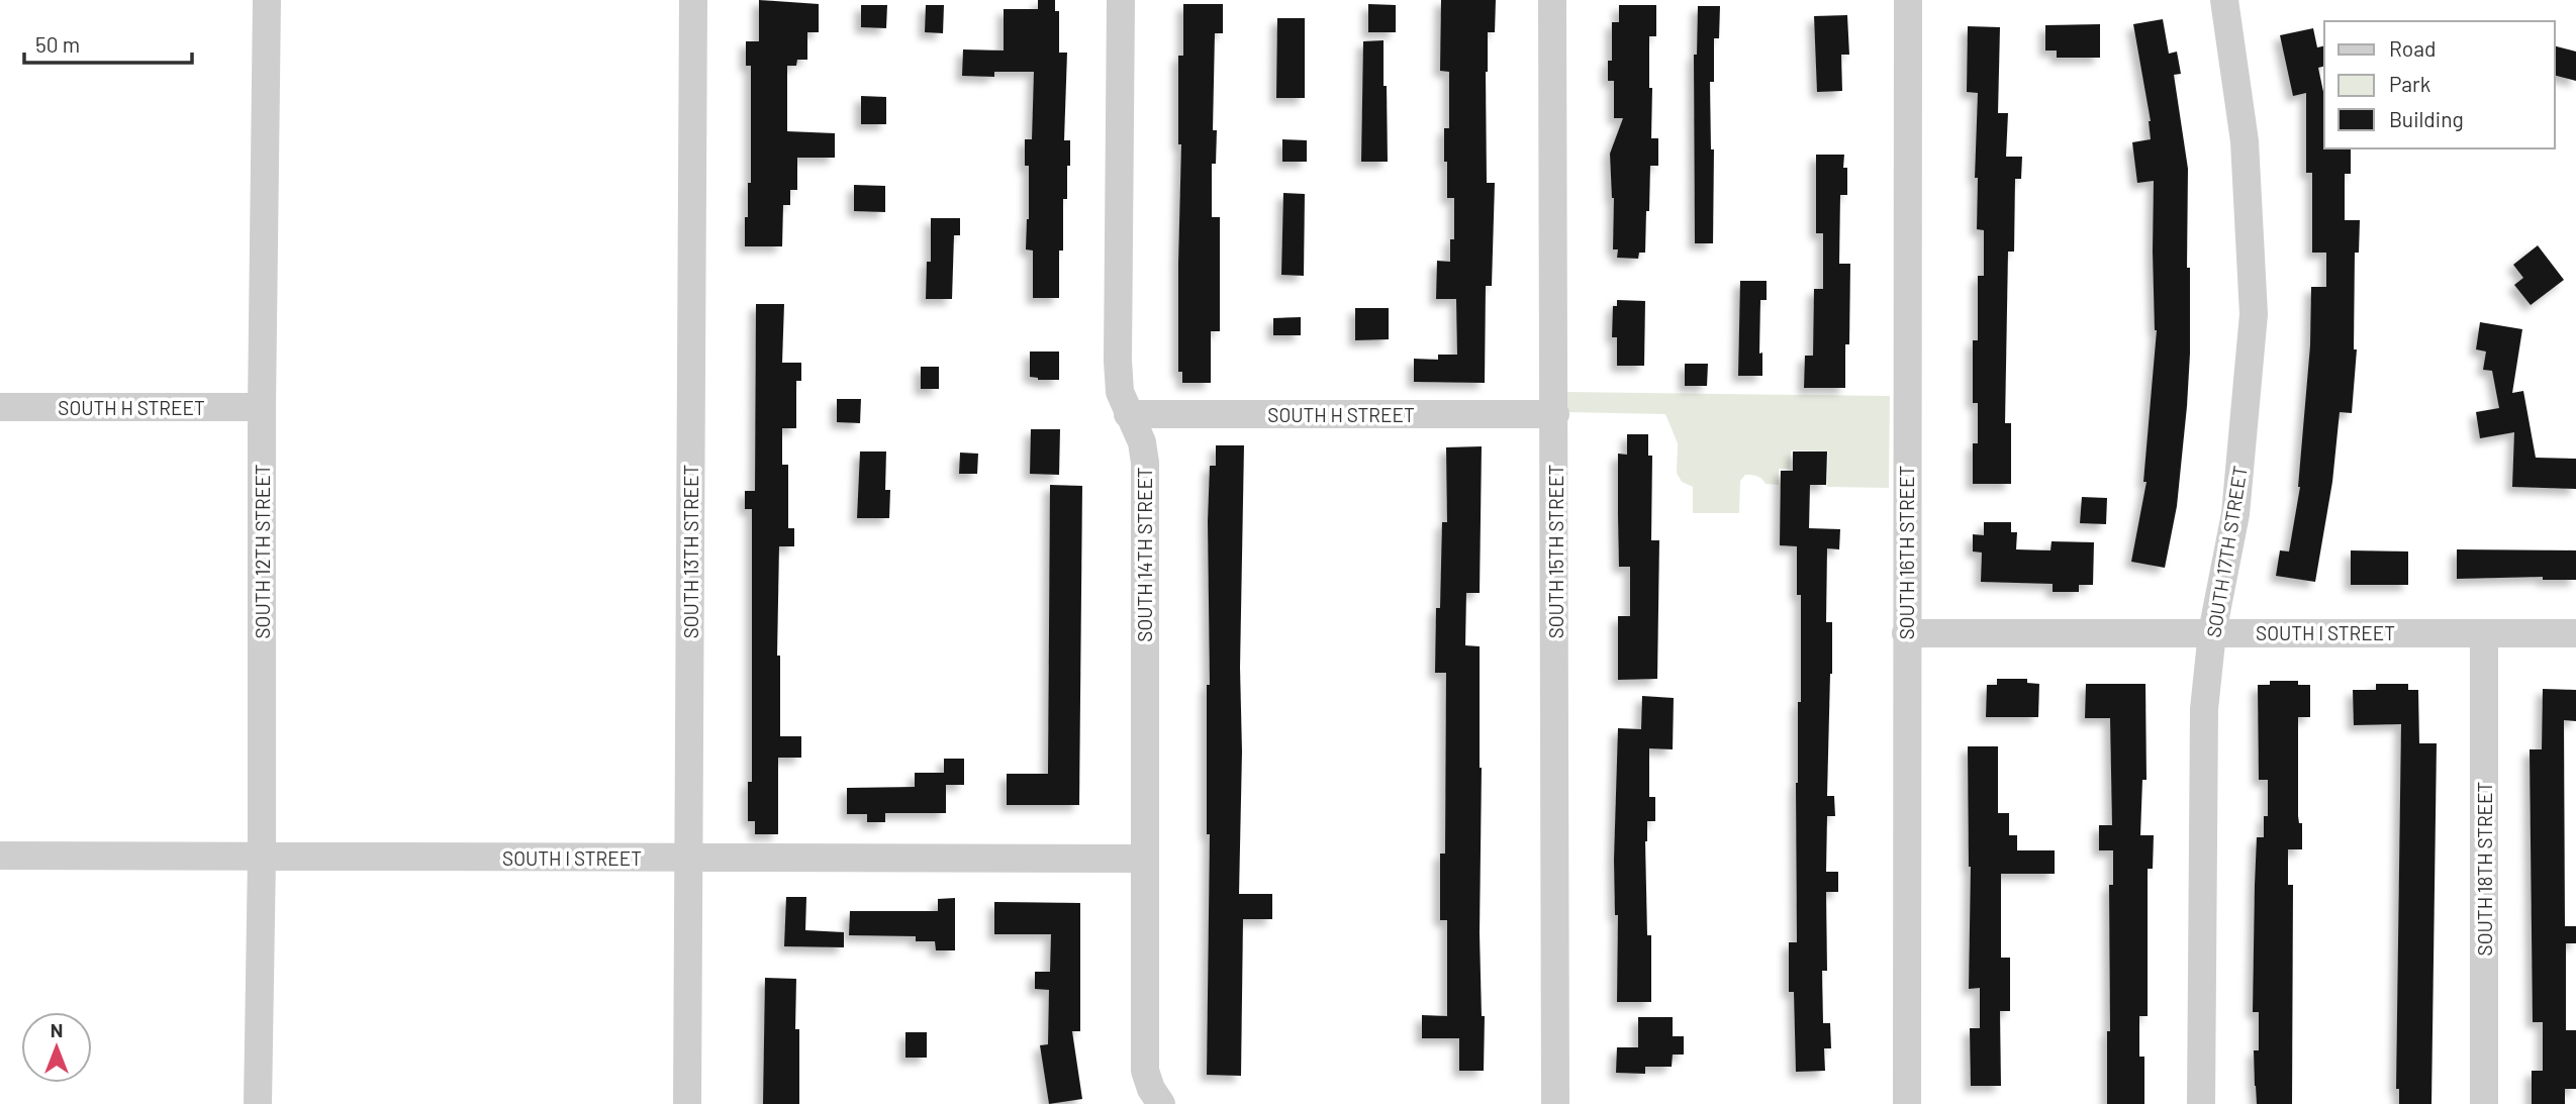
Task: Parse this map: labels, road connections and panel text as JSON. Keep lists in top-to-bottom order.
{
  "streets": {
    "street": [
      "SOUTH H STREET",
      "SOUTH 12TH STREET",
      "SOUTH 13TH STREET",
      "SOUTH 15TH STREET",
      "SOUTH 17TH STREET",
      "SOUTH 16TH STREET",
      "SOUTH 14TH STREET",
      "SOUTH I STREET",
      "SOUTH 18TH STREET"
    ]
  },
  "crossings": [
    ["SOUTH H STREET", "SOUTH 12TH STREET"],
    ["SOUTH H STREET", "SOUTH 15TH STREET"],
    ["SOUTH H STREET", "SOUTH 14TH STREET"],
    ["SOUTH 12TH STREET", "SOUTH I STREET"],
    ["SOUTH 13TH STREET", "SOUTH I STREET"],
    ["SOUTH 17TH STREET", "SOUTH I STREET"],
    ["SOUTH 16TH STREET", "SOUTH I STREET"],
    ["SOUTH 14TH STREET", "SOUTH I STREET"],
    ["SOUTH I STREET", "SOUTH 18TH STREET"]
  ],
  "legend": ["Road", "Park", "Building"],
  "scale_bar": "50 m",
  "north": "top"
}
